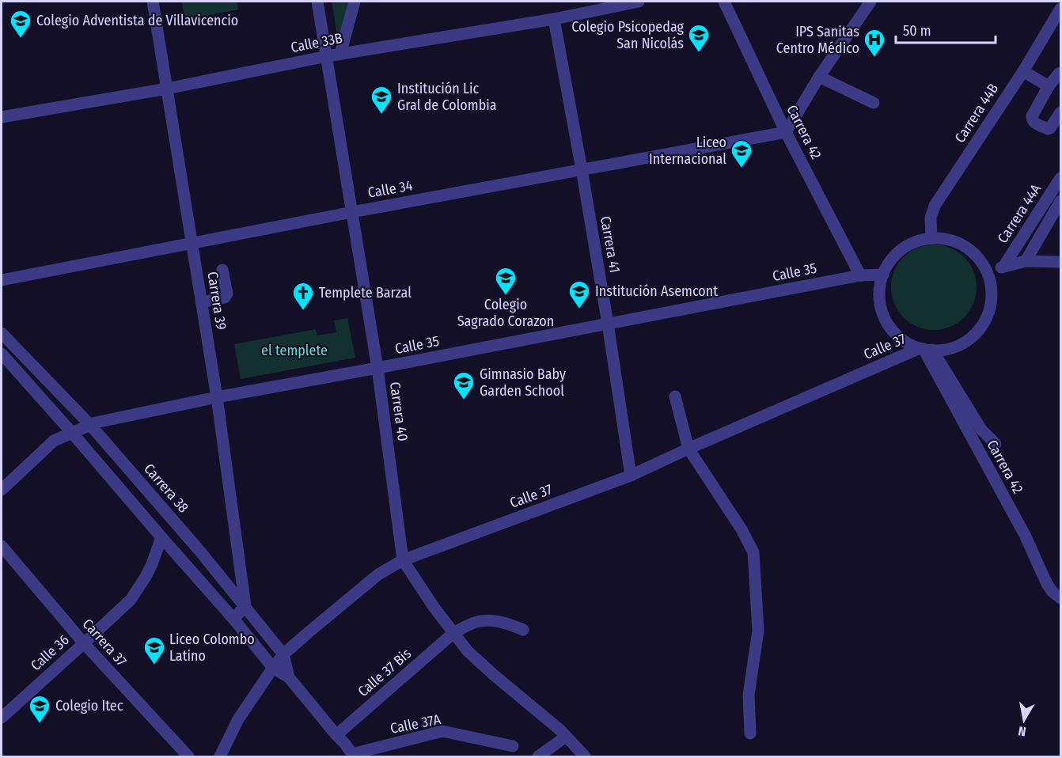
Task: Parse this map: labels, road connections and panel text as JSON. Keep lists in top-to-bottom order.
{
  "streets": {
    "street": [
      "Calle 33B",
      "Carrera 44B",
      "Carrera 42",
      "Calle 34",
      "Carrera 44A",
      "Carrera 41",
      "Calle 35",
      "Carrera 39",
      "Calle 37",
      "Carrera 40",
      "Carrera 38",
      "Carrera 37",
      "Calle 36",
      "Calle 37 Bis",
      "Calle 37A"
    ]
  },
  "crossings": [
    ["Calle 33B", "Carrera 41"],
    ["Calle 33B", "Carrera 39"],
    ["Calle 33B", "Carrera 40"],
    ["Carrera 44B", "Carrera 42"],
    ["Carrera 44B", "Calle 35"],
    ["Carrera 44B", "Calle 37"],
    ["Carrera 42", "Calle 34"],
    ["Carrera 42", "Calle 35"],
    ["Carrera 42", "Calle 37"],
    ["Calle 34", "Carrera 41"],
    ["Calle 34", "Carrera 39"],
    ["Calle 34", "Carrera 40"],
    ["Carrera 41", "Calle 35"],
    ["Carrera 41", "Calle 37"],
    ["Calle 35", "Carrera 39"],
    ["Calle 35", "Calle 37"],
    ["Calle 35", "Carrera 40"],
    ["Calle 35", "Carrera 38"],
    ["Carrera 39", "Carrera 38"],
    ["Calle 37", "Carrera 40"],
    ["Calle 37", "Carrera 38"],
    ["Carrera 40", "Calle 37 Bis"],
    ["Carrera 38", "Calle 36"],
    ["Carrera 38", "Calle 37 Bis"],
    ["Carrera 38", "Calle 37A"],
    ["Carrera 37", "Calle 36"]
  ],
  "parks": ["el templete"],
  "places": {
    "school or university": [
      "Colegio Adventista de Villavicencio",
      "Colegio Psicopedag San Nicolás",
      "Institución Lic Gral de Colombia",
      "Liceo Internacional",
      "Colegio Sagrado Corazon",
      "Institución Asemcont",
      "Gimnasio Baby Garden School",
      "Liceo Colombo Latino",
      "Colegio Itec"
    ],
    "hospital": ["IPS Sanitas Centro Médico"],
    "church": ["Templete Barzal"]
  },
  "scale_bar": "50 m",
  "north": "bottom"
}
